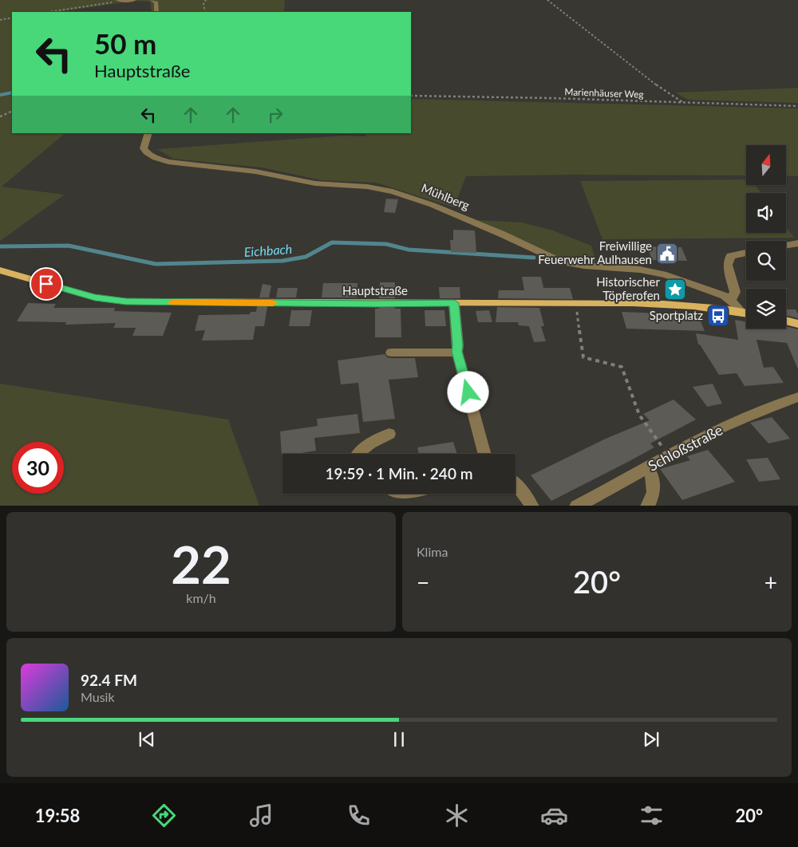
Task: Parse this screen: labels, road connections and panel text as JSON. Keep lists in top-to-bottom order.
{
  "streets": {
    "main road": ["Hauptstraße"],
    "street": ["Mühlberg", "Schloßstraße"],
    "path": ["Marienhäuser Weg"]
  },
  "crossings": [
    ["Mühlberg", "Hauptstraße"]
  ],
  "water": ["Eichbach"],
  "places": {
    "public building": ["Freiwillige Feuerwehr Aulhausen"],
    "place": ["Historischer Töpferofen"],
    "bus stop": ["Sportplatz"]
  },
  "north": "top",
  "page": {
    "turn": ["50 m", "Hauptstraße"],
    "limit": "30",
    "trip": "19:59 · 1 Min. · 240 m",
    "tile": [
      ["22", "km/h"],
      "Klima"
    ],
    "heat": ["−", "20°", "+"],
    "song": ["92.4 FM", "Musik"],
    "tabs": ["19:58", "20°"]
  }
}
